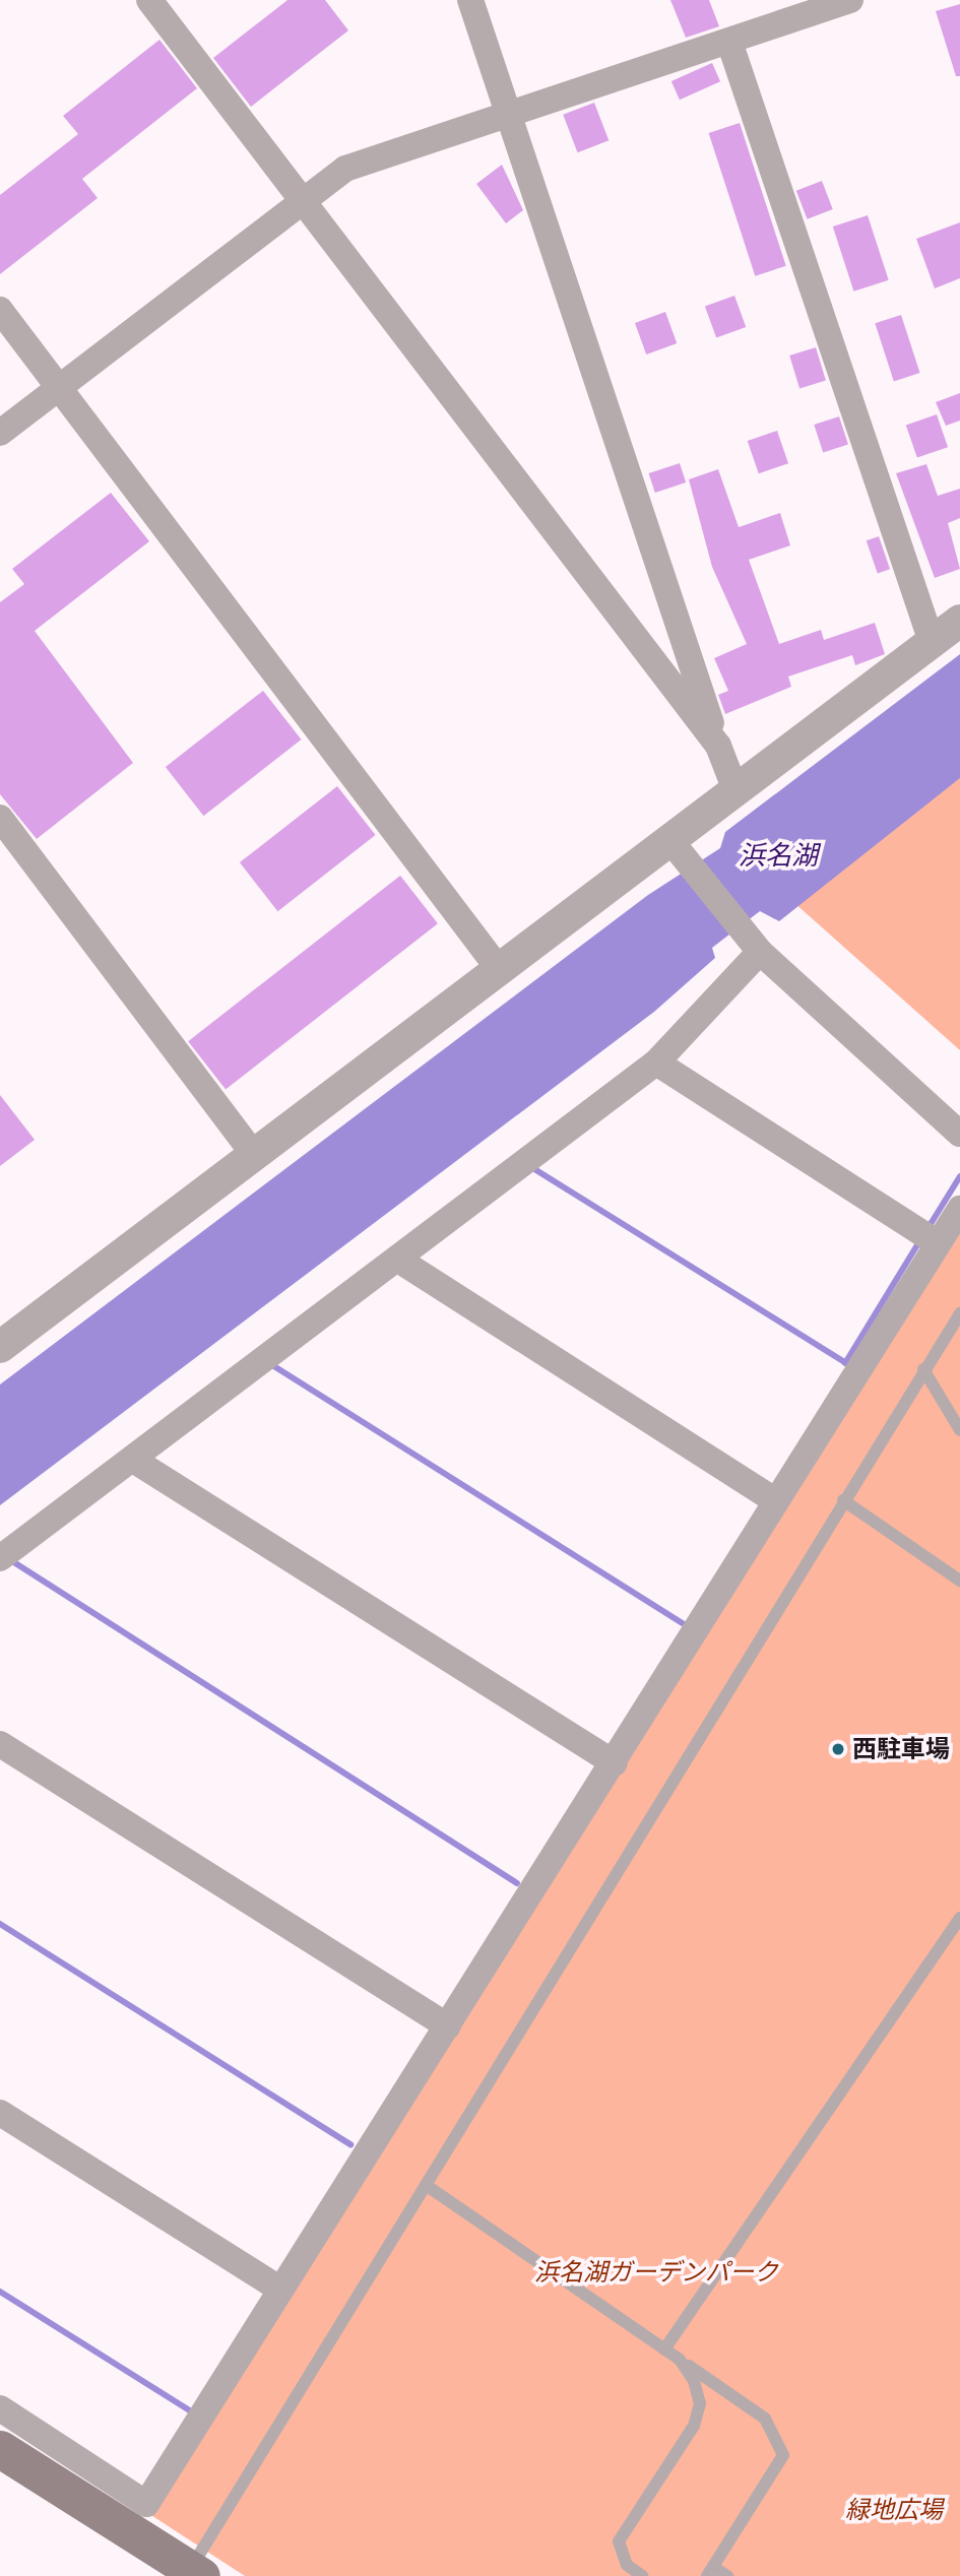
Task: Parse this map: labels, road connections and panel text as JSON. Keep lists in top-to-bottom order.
{
  "water": ["浜名湖"],
  "parks": ["浜名湖ガーデンパーク", "緑地広場"],
  "places": ["西駐車場"]
}
